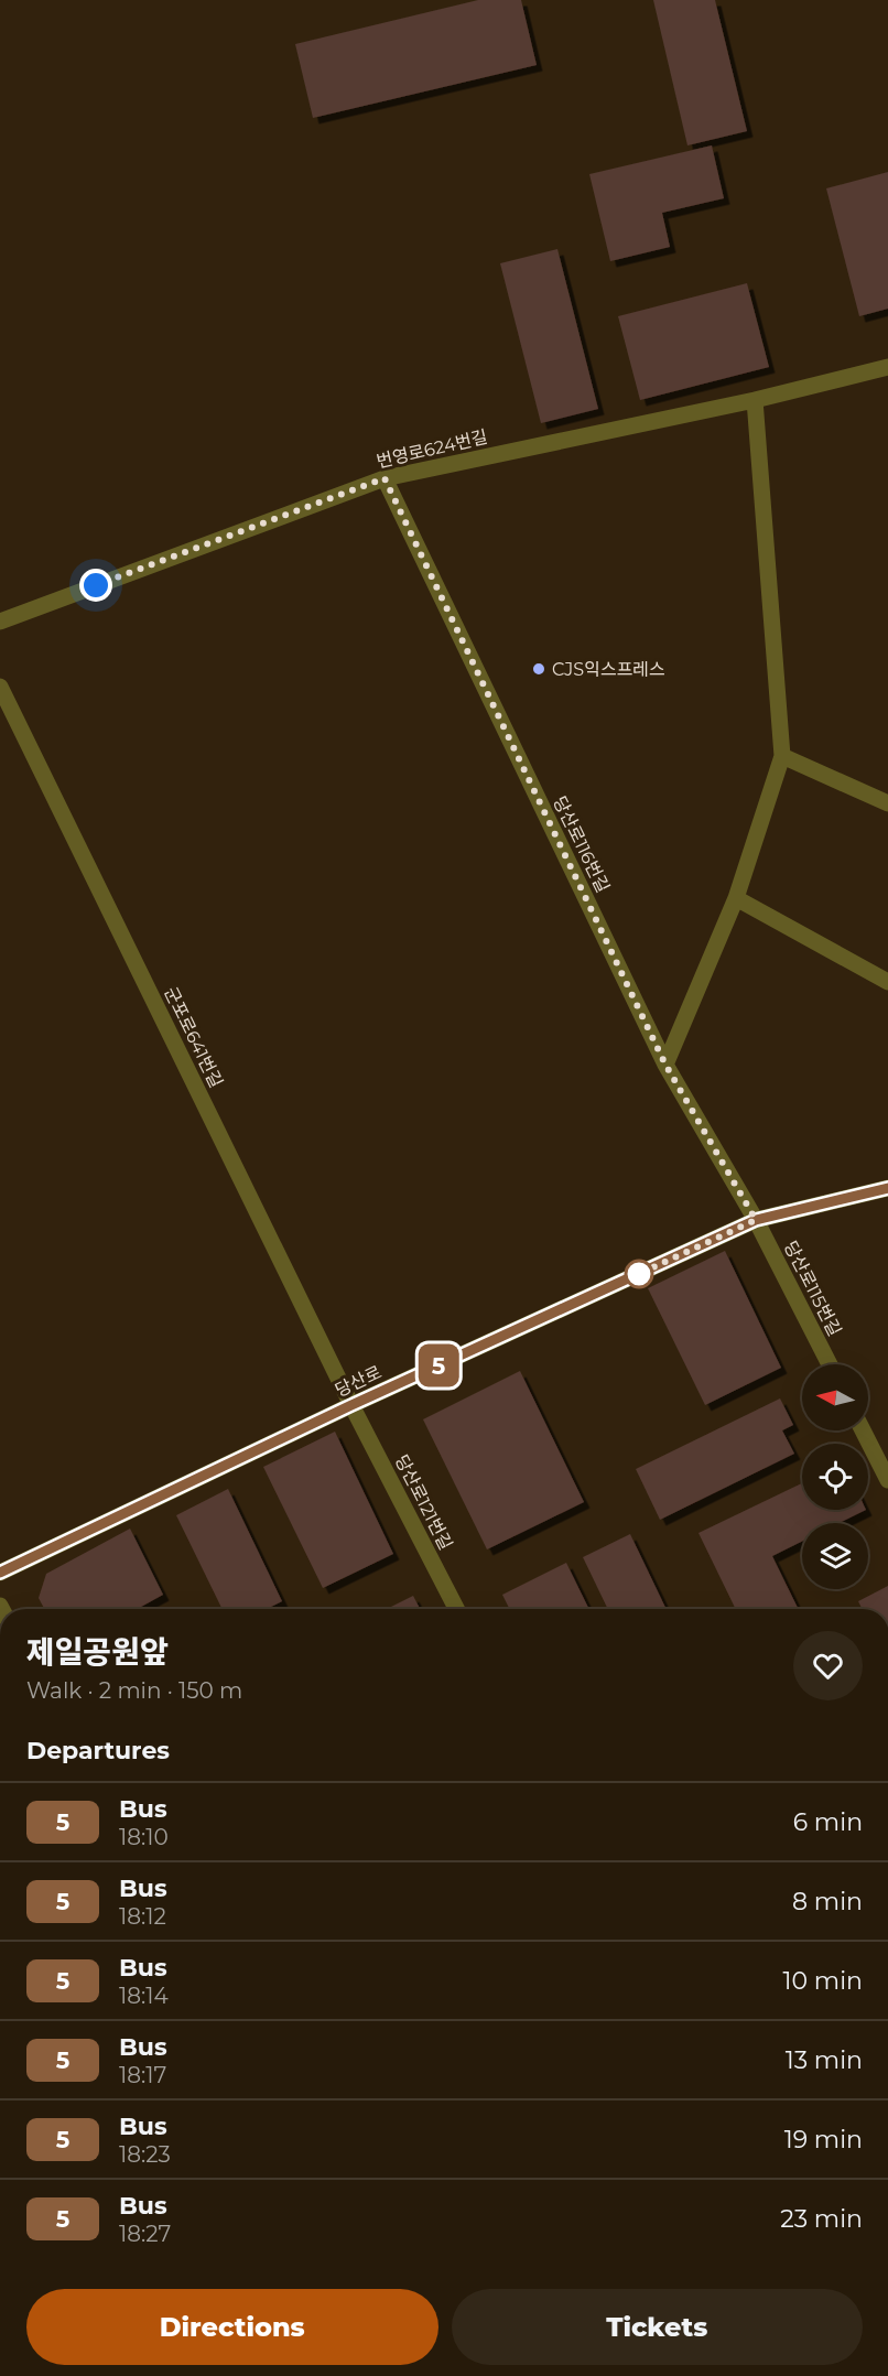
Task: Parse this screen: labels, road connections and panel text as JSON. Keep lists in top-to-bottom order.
{
  "streets": {
    "street": [
      "번영로624번길",
      "당산로116번길",
      "군포로641번길",
      "당산로115번길",
      "당산로",
      "당산로121번길"
    ]
  },
  "crossings": [
    ["번영로624번길", "당산로116번길"],
    ["당산로116번길", "당산로115번길"],
    ["당산로116번길", "당산로"],
    ["군포로641번길", "당산로"],
    ["군포로641번길", "당산로121번길"],
    ["당산로115번길", "당산로"],
    ["당산로", "당산로121번길"]
  ],
  "places": ["CJS익스프레스"],
  "lines": ["bus line 5"],
  "north": "left",
  "page": {
    "on_map": "5",
    "heading": [
      ["제일공원앞", "Walk · 2 min · 150 m"],
      "Departures"
    ],
    "list": [
      {
        "mark": "5",
        "name": "Bus",
        "note": "18:10",
        "value": "6 min"
      },
      {
        "mark": "5",
        "name": "Bus",
        "note": "18:12",
        "value": "8 min"
      },
      {
        "mark": "5",
        "name": "Bus",
        "note": "18:14",
        "value": "10 min"
      },
      {
        "mark": "5",
        "name": "Bus",
        "note": "18:17",
        "value": "13 min"
      },
      {
        "mark": "5",
        "name": "Bus",
        "note": "18:23",
        "value": "19 min"
      },
      {
        "mark": "5",
        "name": "Bus",
        "note": "18:27",
        "value": "23 min"
      }
    ],
    "buttons": ["Directions", "Tickets"]
  }
}
